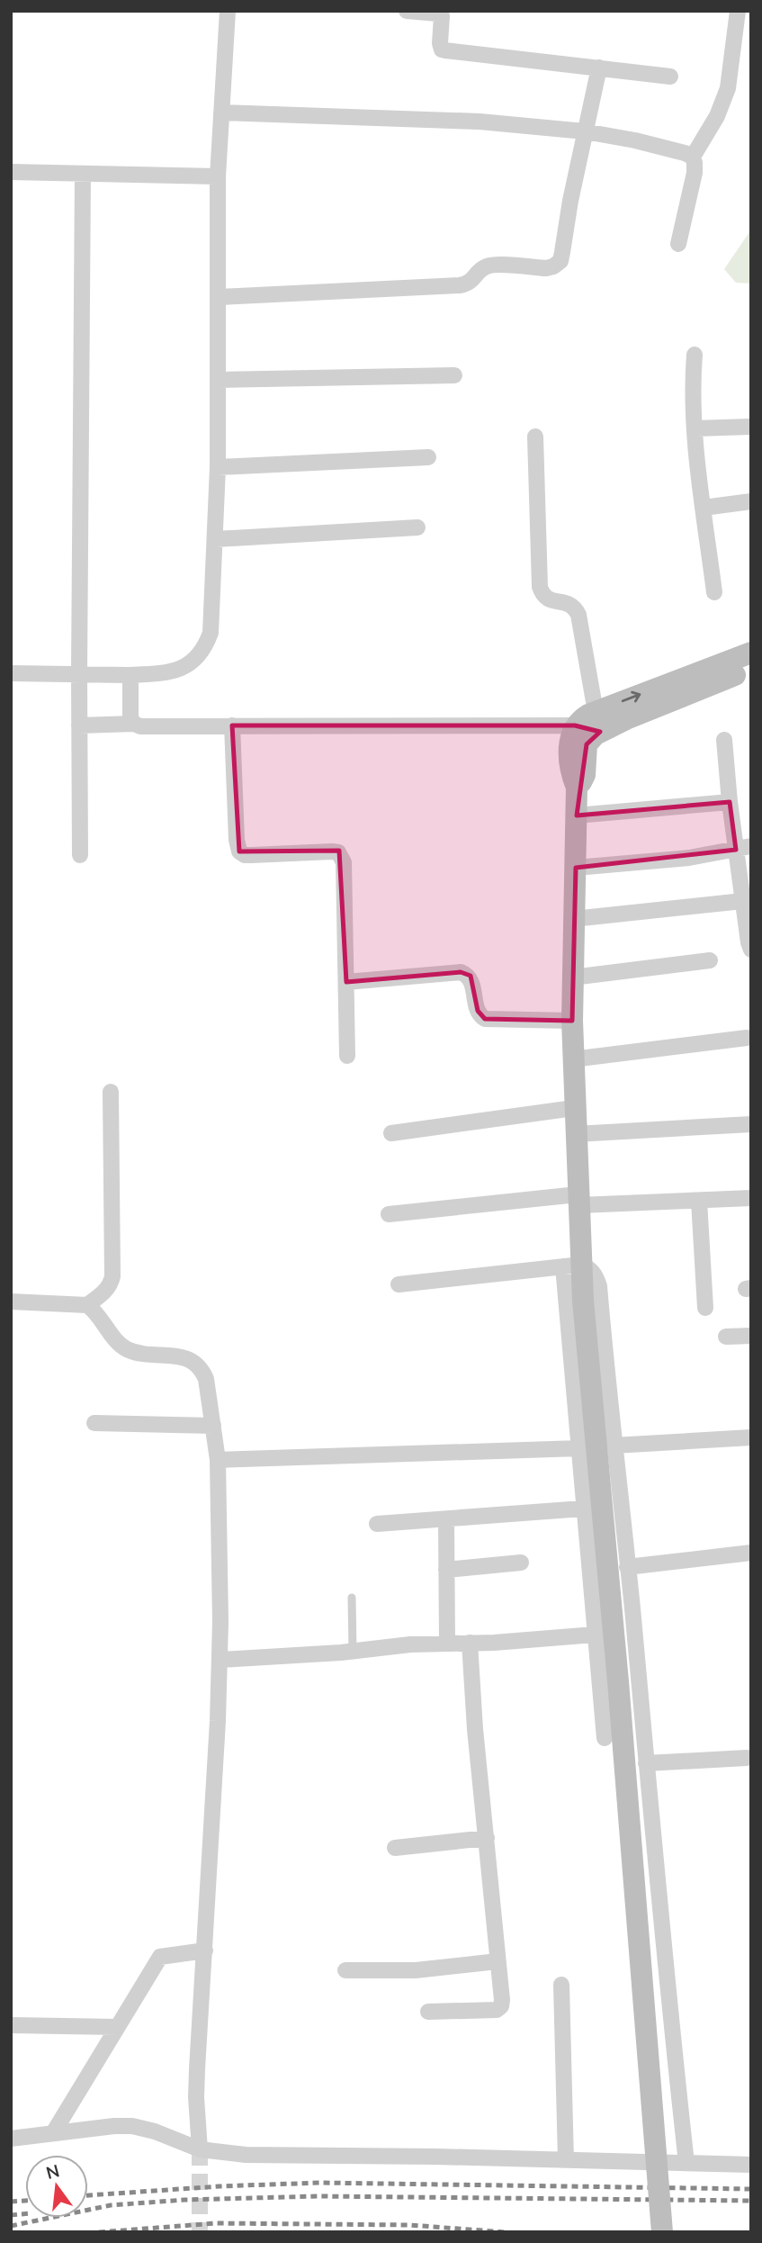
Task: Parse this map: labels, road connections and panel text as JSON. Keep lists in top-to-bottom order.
{
  "north": "top"
}
